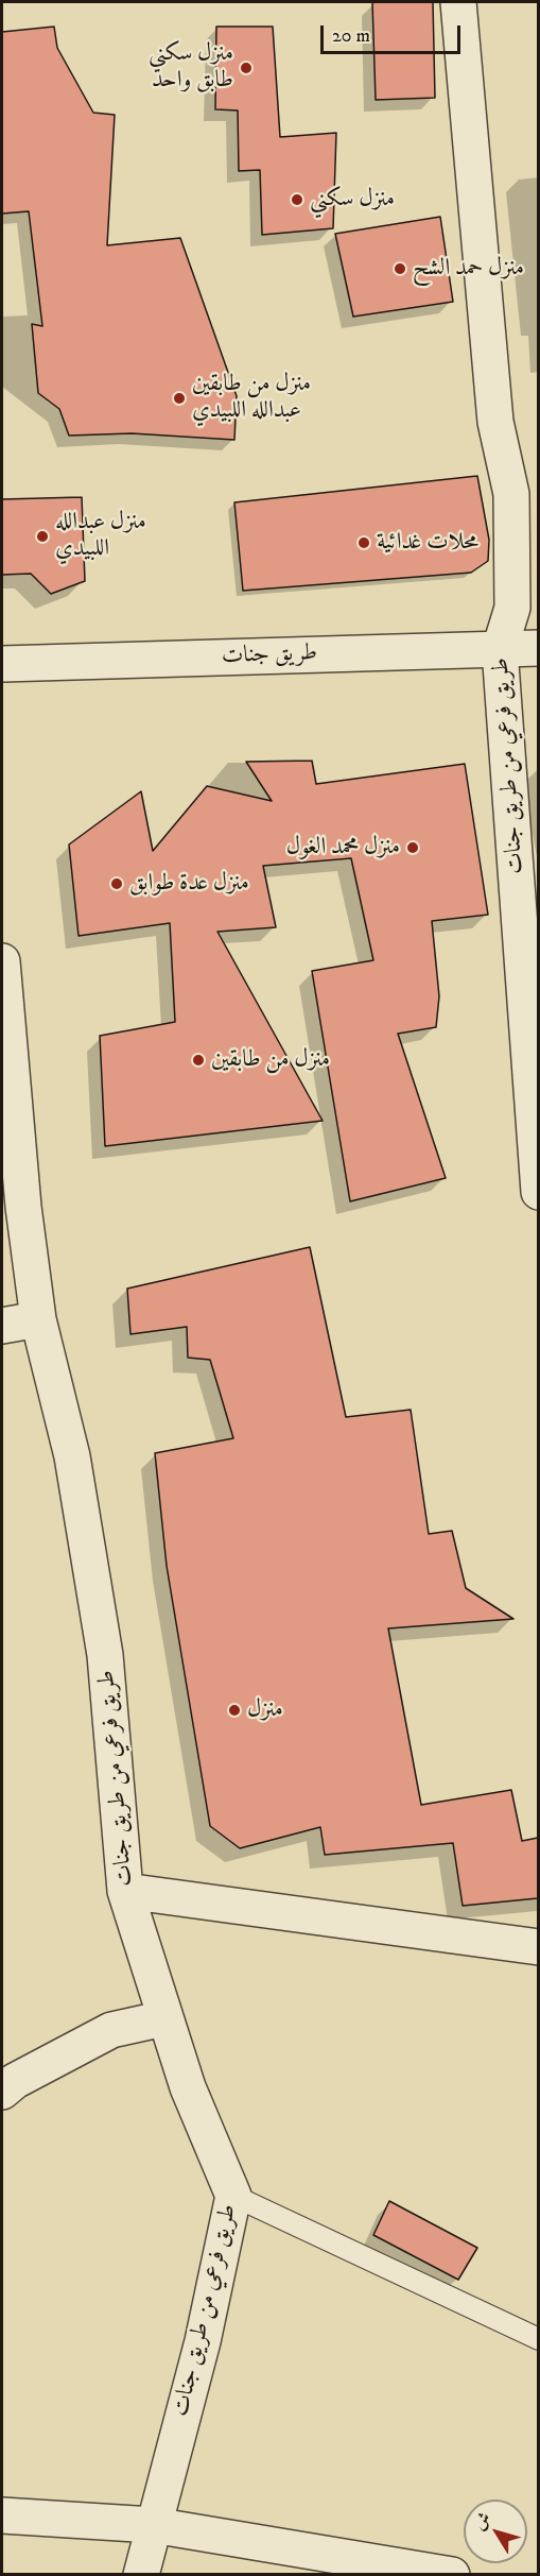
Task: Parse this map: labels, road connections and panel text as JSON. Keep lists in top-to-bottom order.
{
  "streets": {
    "street": ["طريق جنات", "طريق فرعي من طريق جنات"]
  },
  "crossings": [
    ["طريق جنات", "طريق فرعي من طريق جنات"]
  ],
  "places": [
    "منزل سكني طابق واحد",
    "منزل سكني",
    "منزل حمد الشح",
    "منزل من طابقين عبدالله اللبيدي",
    "منزل عبدالله اللبيدي",
    "محلات غدائية",
    "منزل محمد الغول",
    "منزل عدة طوابق",
    "منزل من طابقين",
    "منزل"
  ],
  "scale_bar": "20 m",
  "north": "top left"
}
